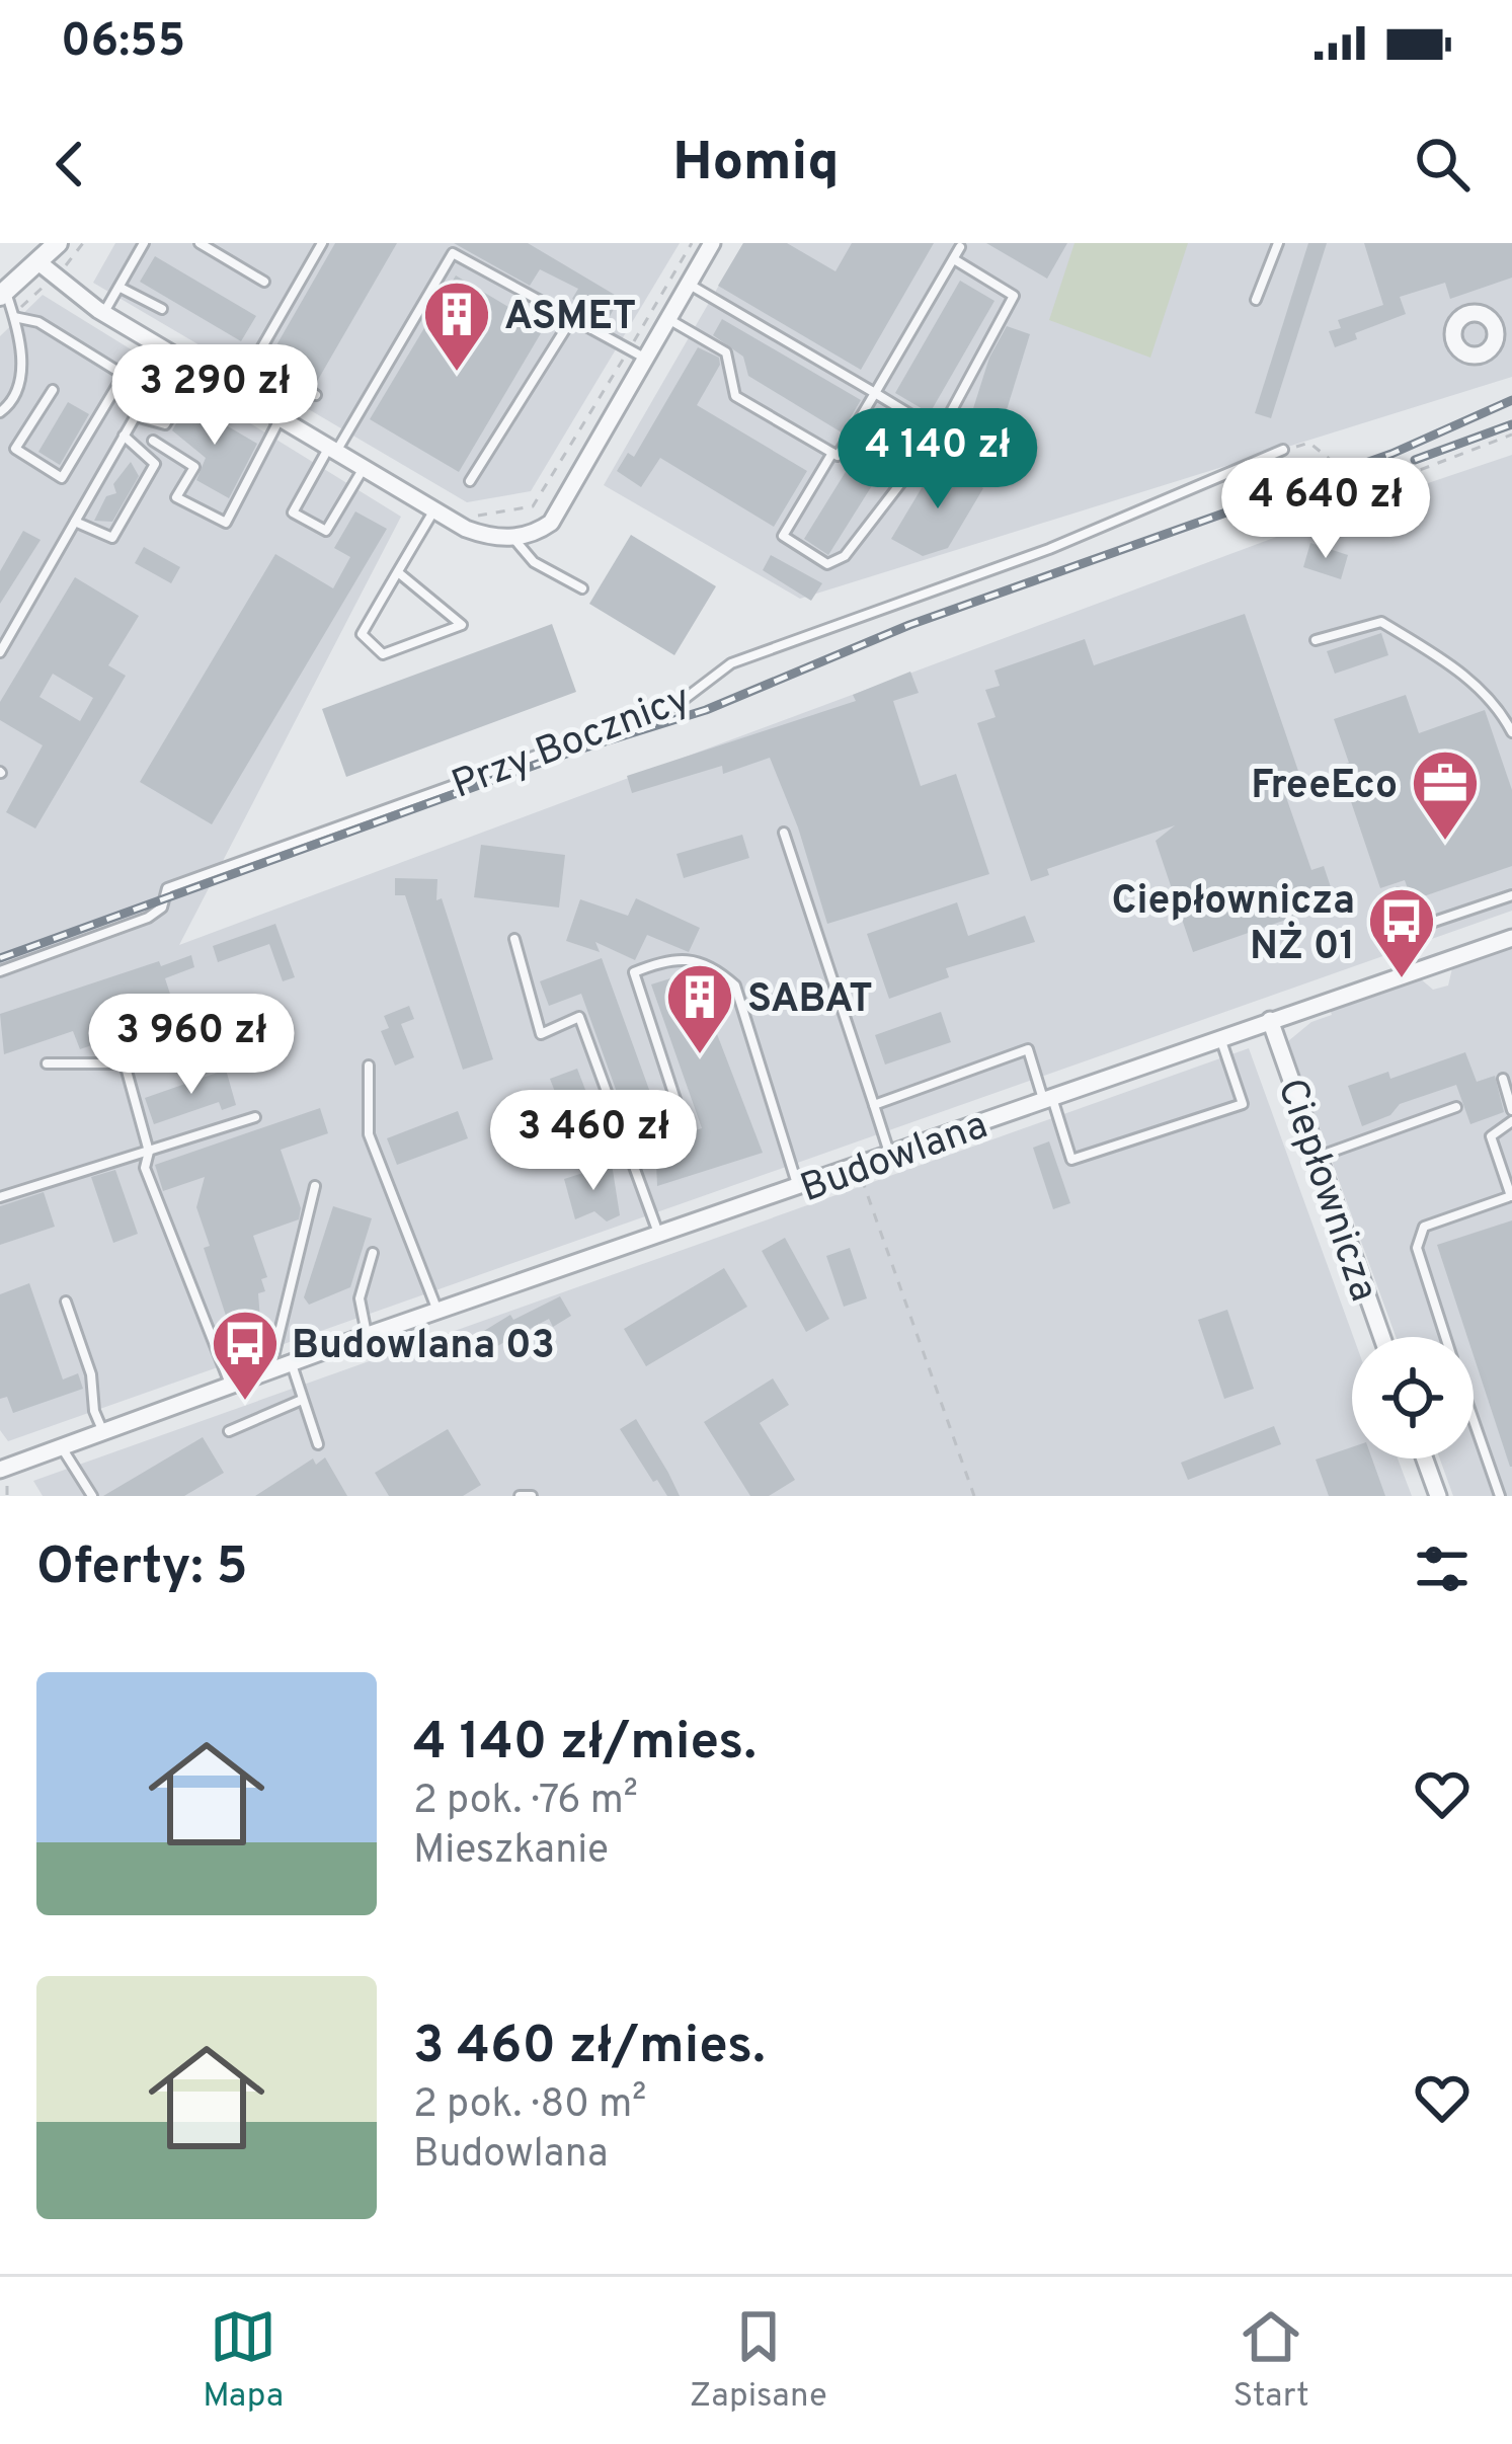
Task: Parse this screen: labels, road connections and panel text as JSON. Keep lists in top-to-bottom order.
{
  "streets": {
    "street": ["Budowlana", "Ciepłownicza"],
    "lane": ["Przy Bocznicy"]
  },
  "crossings": [
    ["Budowlana", "Ciepłownicza"]
  ],
  "places": {
    "building": ["ASMET", "SABAT"],
    "office": ["FreeEco"],
    "bus stop": ["Ciepłownicza NŻ 01", "Budowlana 03"]
  },
  "page": {
    "status": "06:55",
    "header": "Homiq",
    "price": [
      "3 290 zł",
      "4 140 zł",
      "4 640 zł",
      "3 960 zł",
      "3 460 zł"
    ],
    "heading": "Oferty: 5",
    "list": [
      {
        "name": "4 140 zł/mies.",
        "note": "2 pok. · 76 m² · Mieszkanie"
      },
      {
        "name": "3 460 zł/mies.",
        "note": "2 pok. · 80 m² · Budowlana"
      }
    ],
    "tabs": ["Mapa", "Zapisane", "Start"]
  }
}
